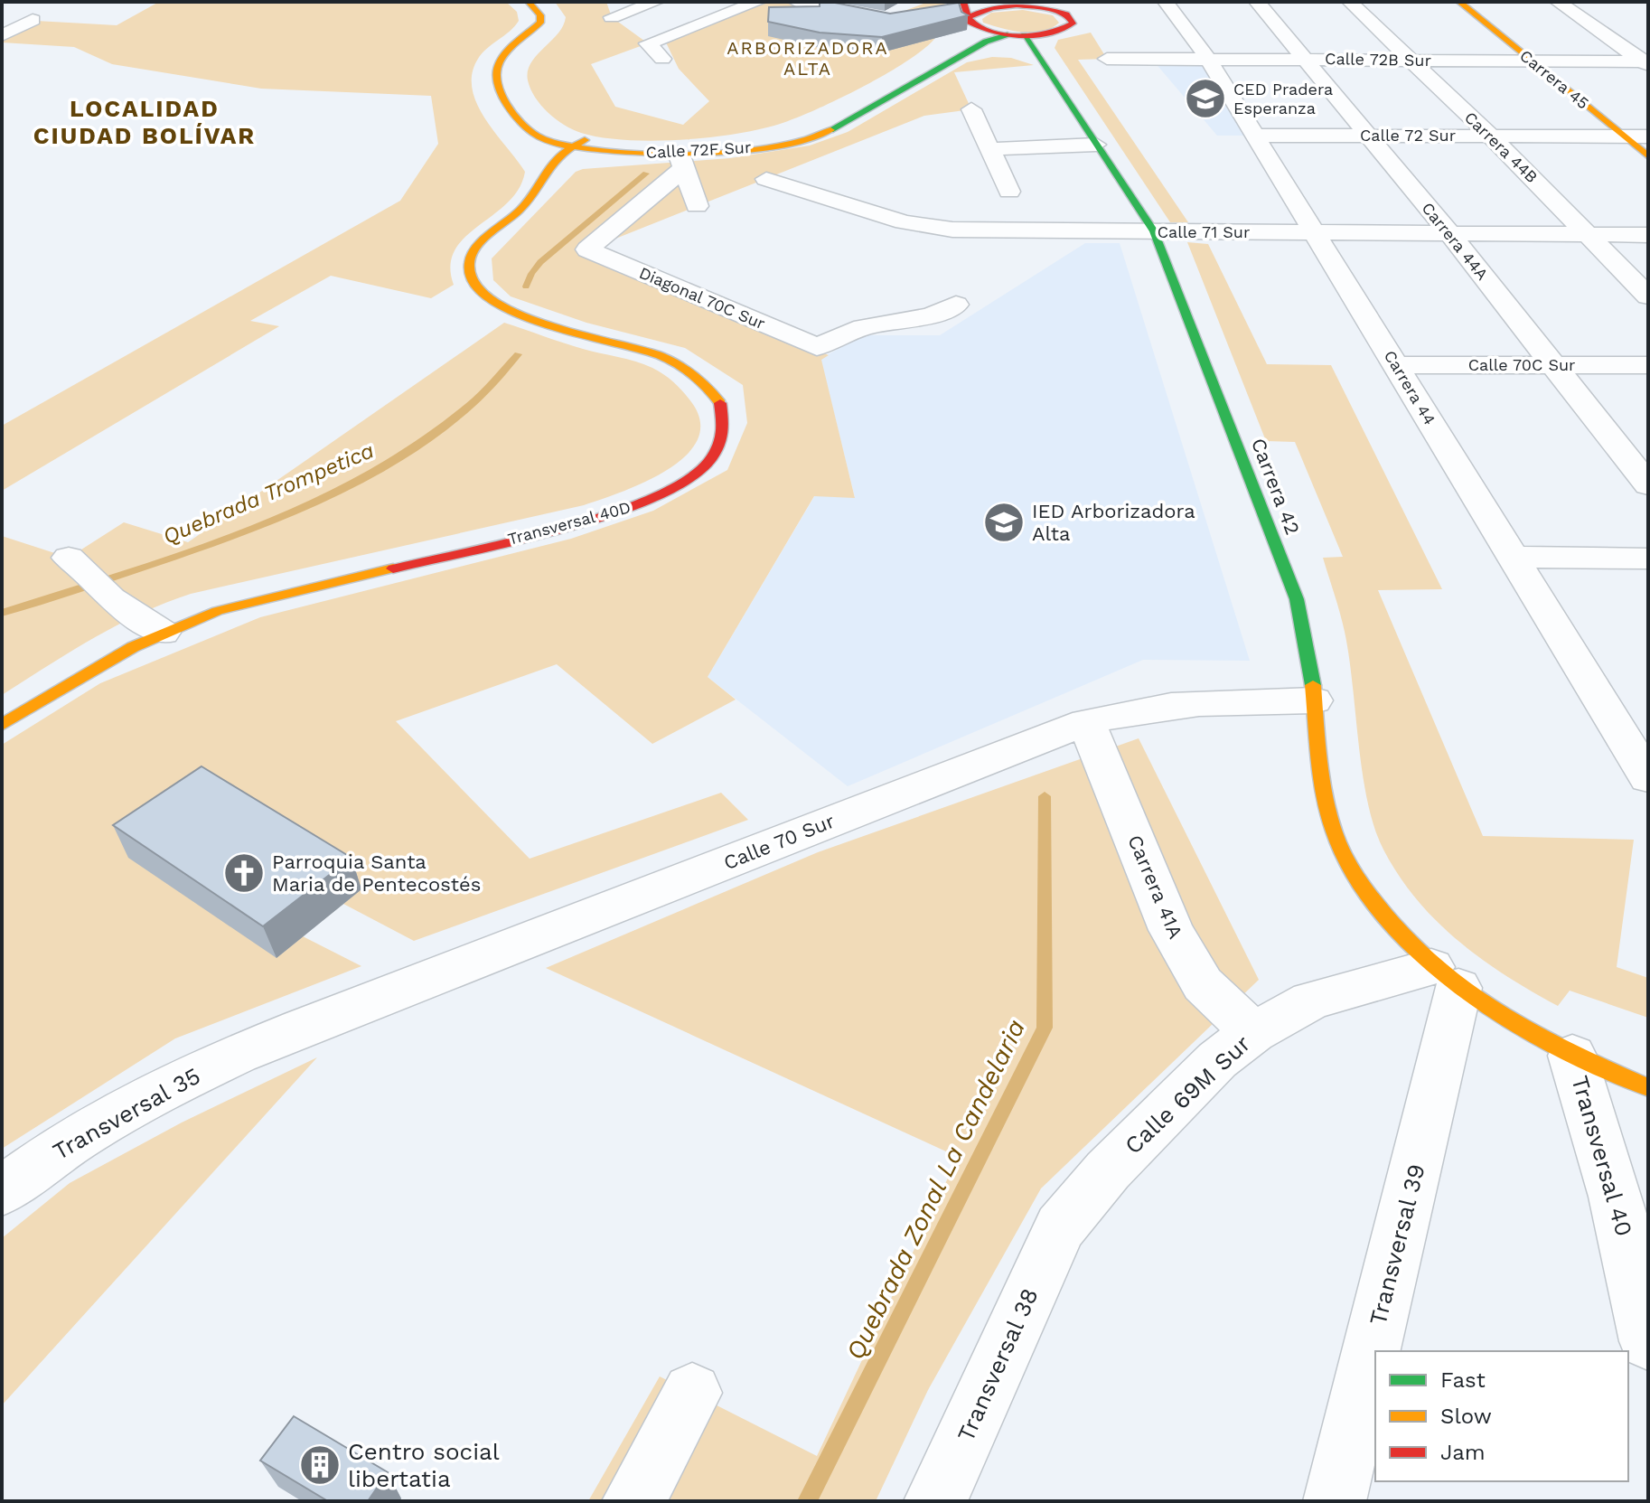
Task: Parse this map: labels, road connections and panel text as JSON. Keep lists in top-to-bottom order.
{
  "streets": {
    "street": [
      "Calle 72B Sur",
      "Carrera 45",
      "Calle 72 Sur",
      "Carrera 44B",
      "Calle 72F Sur",
      "Calle 71 Sur",
      "Carrera 44A",
      "Diagonal 70C Sur",
      "Calle 70C Sur",
      "Carrera 44",
      "Carrera 42",
      "Transversal 40D",
      "Calle 70 Sur",
      "Carrera 41A",
      "Calle 69M Sur",
      "Transversal 35",
      "Transversal 40",
      "Transversal 39",
      "Transversal 38"
    ]
  },
  "crossings": [
    ["Calle 72B Sur", "Carrera 45"],
    ["Calle 72B Sur", "Carrera 44B"],
    ["Calle 72B Sur", "Carrera 44A"],
    ["Calle 72B Sur", "Carrera 44"],
    ["Carrera 45", "Calle 72 Sur"],
    ["Calle 72 Sur", "Carrera 44B"],
    ["Calle 72 Sur", "Carrera 44A"],
    ["Calle 72 Sur", "Carrera 44"],
    ["Carrera 44B", "Calle 71 Sur"],
    ["Calle 72F Sur", "Diagonal 70C Sur"],
    ["Calle 72F Sur", "Carrera 42"],
    ["Calle 72F Sur", "Transversal 40D"],
    ["Calle 71 Sur", "Carrera 44A"],
    ["Calle 71 Sur", "Carrera 44"],
    ["Calle 71 Sur", "Carrera 42"],
    ["Carrera 44A", "Calle 70C Sur"],
    ["Calle 70C Sur", "Carrera 44"],
    ["Carrera 42", "Calle 70 Sur"],
    ["Carrera 42", "Calle 69M Sur"],
    ["Carrera 42", "Transversal 39"],
    ["Calle 70 Sur", "Carrera 41A"],
    ["Calle 70 Sur", "Transversal 35"],
    ["Carrera 41A", "Calle 69M Sur"],
    ["Calle 69M Sur", "Transversal 39"],
    ["Calle 69M Sur", "Transversal 38"]
  ],
  "districts": ["ARBORIZADORA ALTA", "LOCALIDAD CIUDAD BOLÍVAR"],
  "water": ["Quebrada Trompetica", "Quebrada Zonal La Candelaria"],
  "places": {
    "school or university": ["CED Pradera Esperanza", "IED Arborizadora Alta"],
    "church": ["Parroquia Santa Maria de Pentecostés"],
    "building": ["Centro social libertatia"]
  },
  "legend": ["Fast", "Slow", "Jam"]
}
